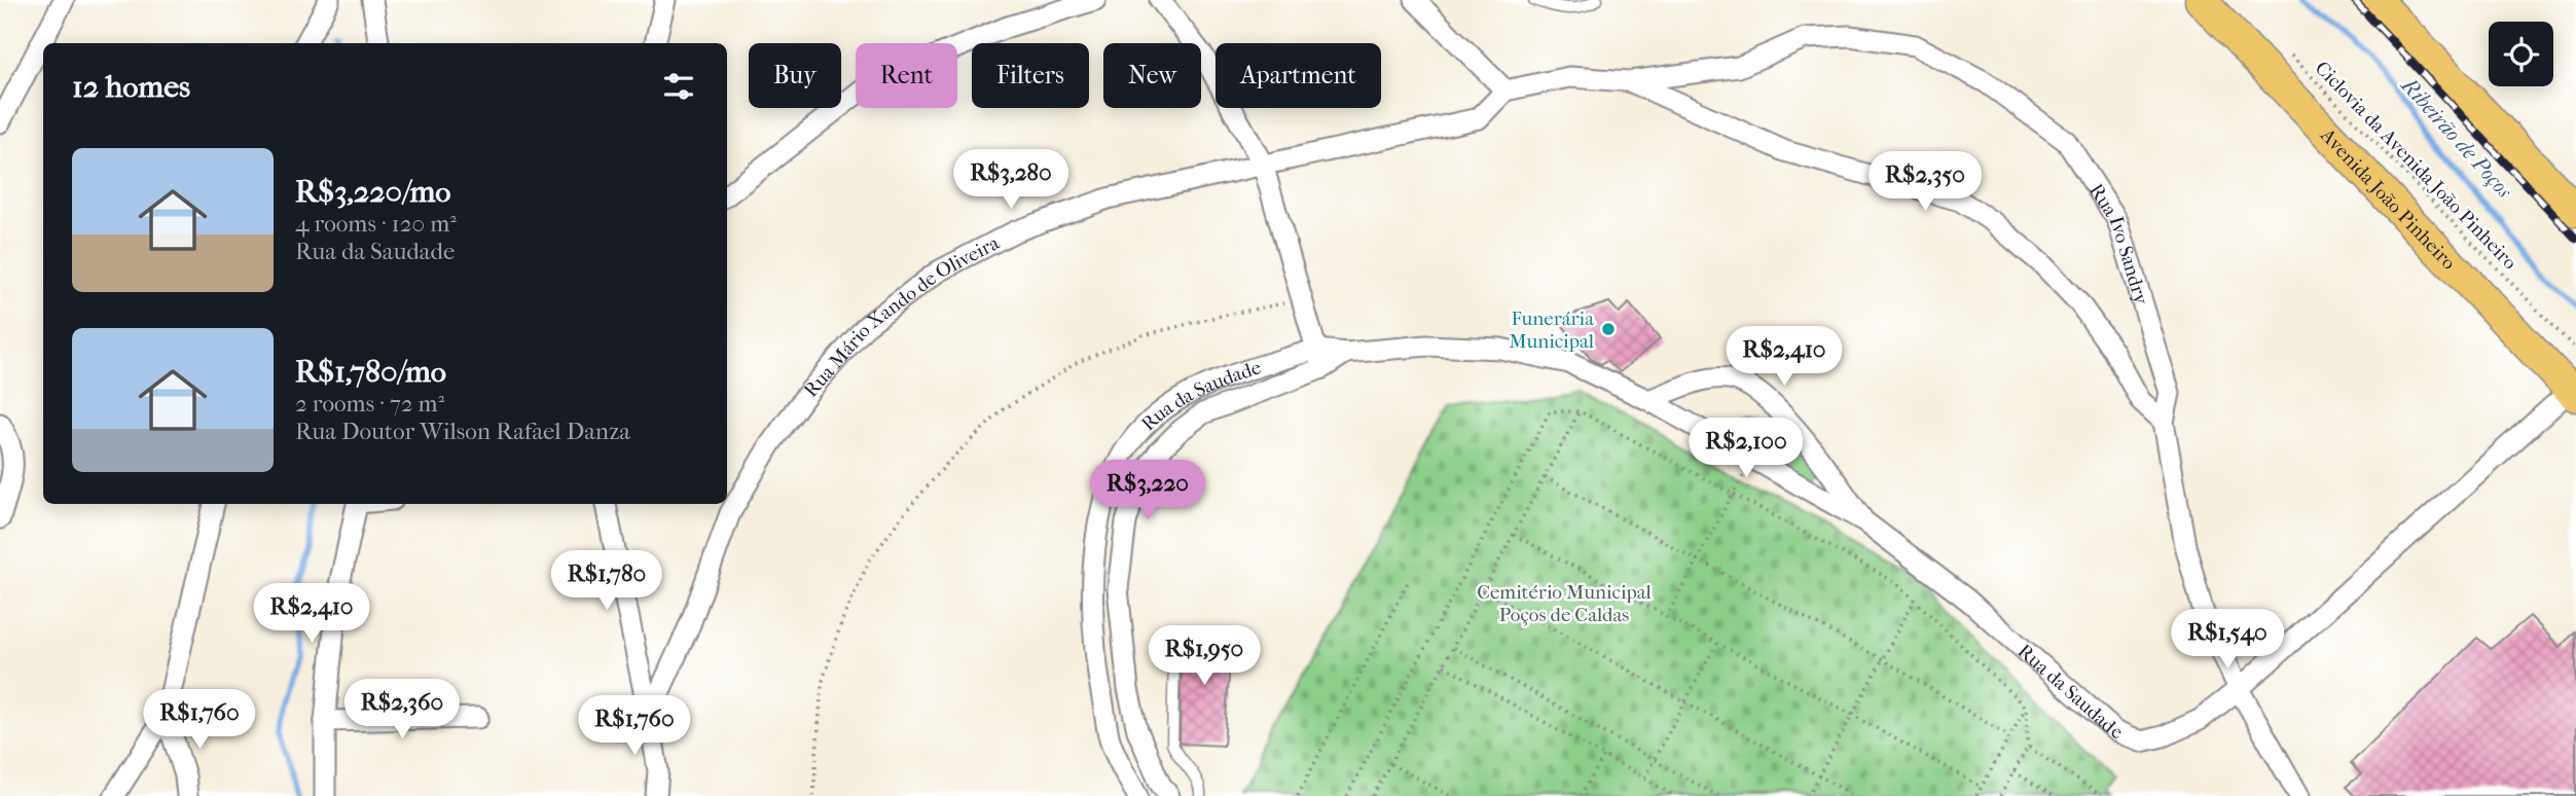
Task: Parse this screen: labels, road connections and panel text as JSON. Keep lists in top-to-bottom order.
{
  "streets": {
    "main road": ["Avenida João Pinheiro"],
    "street": ["Rua Ivo Sandry", "Rua Mário Xando de Oliveira", "Rua da Saudade"],
    "path": ["Ciclovia da Avenida João Pinheiro"]
  },
  "crossings": [
    ["Avenida João Pinheiro", "Rua da Saudade"],
    ["Rua Ivo Sandry", "Rua da Saudade"]
  ],
  "water": ["Ribeirão de Poços"],
  "parks": ["Cemitério Municipal Poços de Caldas"],
  "places": ["Funerária Municipal"],
  "page": {
    "chip": [
      "Buy",
      "Rent",
      "Filters",
      "New",
      "Apartment"
    ],
    "heading": "12 homes",
    "list": [
      {
        "name": "R$3,220/mo",
        "note": "4 rooms · 120 m² · Rua da Saudade"
      },
      {
        "name": "R$1,780/mo",
        "note": "2 rooms · 72 m² · Rua Doutor Wilson Rafael Danza"
      }
    ],
    "price": [
      "R$3,280",
      "R$2,350",
      "R$2,410",
      "R$2,100",
      "R$3,220",
      "R$1,780",
      "R$2,410",
      "R$1,540",
      "R$1,950",
      "R$2,360",
      "R$1,760",
      "R$1,760"
    ]
  }
}
